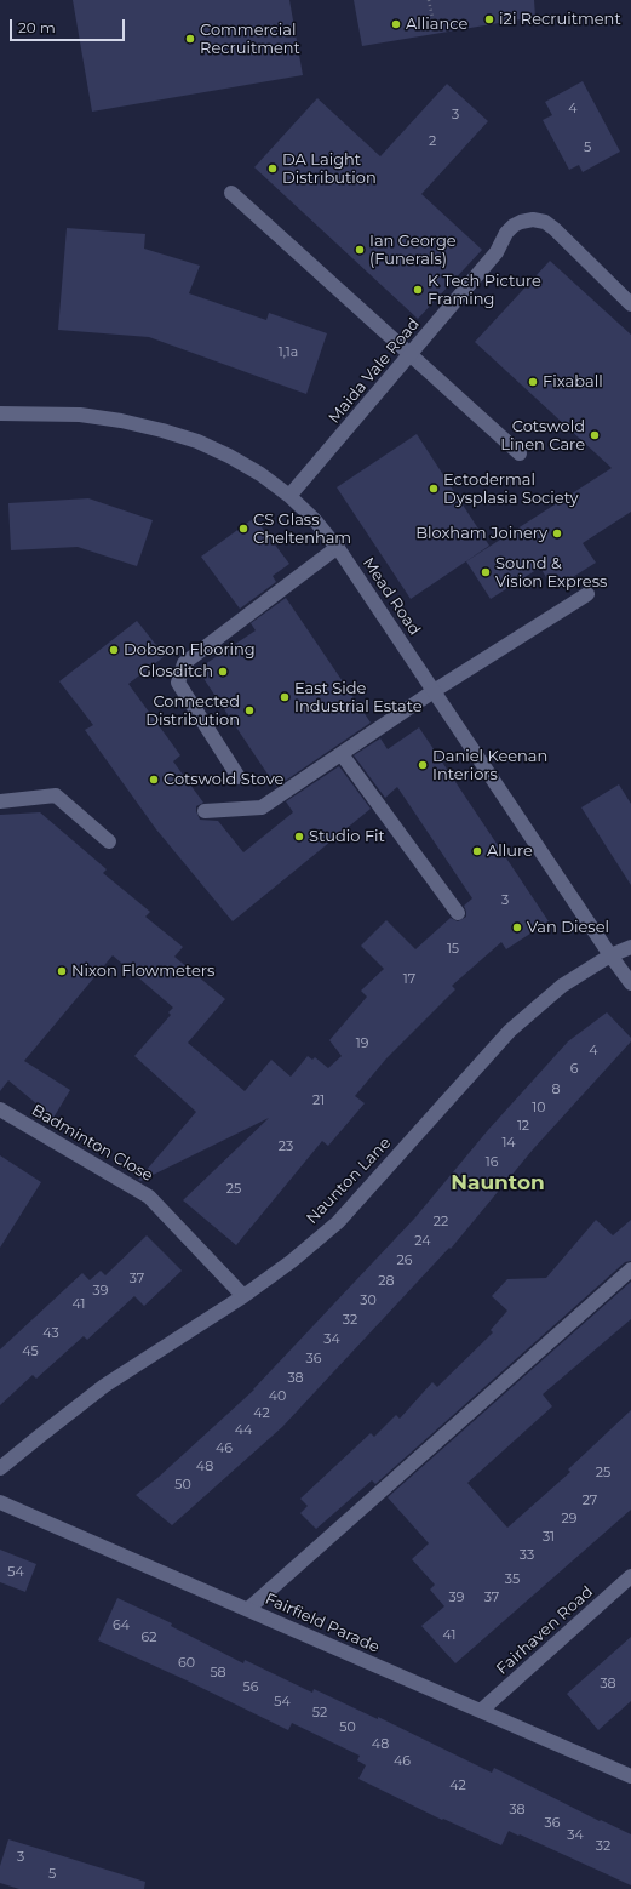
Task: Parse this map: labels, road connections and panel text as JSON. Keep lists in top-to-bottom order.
{
  "streets": {
    "street": [
      "Maida Vale Road",
      "Mead Road",
      "Badminton Close",
      "Naunton Lane",
      "Fairfield Parade",
      "Fairhaven Road"
    ]
  },
  "crossings": [
    ["Maida Vale Road", "Mead Road"],
    ["Mead Road", "Naunton Lane"],
    ["Badminton Close", "Naunton Lane"],
    ["Fairfield Parade", "Fairhaven Road"]
  ],
  "districts": ["Naunton"],
  "places": [
    "i2i Recruitment",
    "Alliance",
    "Commercial Recruitment",
    "DA Laight Distribution",
    "Ian George (Funerals)",
    "K Tech Picture Framing",
    "Fixaball",
    "Cotswold Linen Care",
    "Ectodermal Dysplasia Society",
    "CS Glass Cheltenham",
    "Bloxham Joinery",
    "Sound & Vision Express",
    "Dobson Flooring",
    "Glosditch",
    "East Side Industrial Estate",
    "Connected Distribution",
    "Daniel Keenan Interiors",
    "Cotswold Stove",
    "Studio Fit",
    "Allure",
    "Van Diesel",
    "Nixon Flowmeters"
  ],
  "house_numbers": [
    "4",
    "3",
    "2",
    "5",
    "1,1a",
    "3",
    "15",
    "17",
    "19",
    "4",
    "6",
    "8",
    "21",
    "10",
    "12",
    "14",
    "23",
    "16",
    "25",
    "22",
    "24",
    "26",
    "37",
    "28",
    "39",
    "30",
    "41",
    "32",
    "43",
    "34",
    "45",
    "36",
    "38",
    "40",
    "42",
    "44",
    "46",
    "48",
    "25",
    "50",
    "27",
    "29",
    "31",
    "33",
    "54",
    "35",
    "39",
    "37",
    "64",
    "41",
    "62",
    "60",
    "58",
    "38",
    "56",
    "54",
    "52",
    "50",
    "48",
    "46",
    "42",
    "38",
    "36",
    "34",
    "32",
    "3",
    "5"
  ],
  "scale_bar": "20 m"
}
